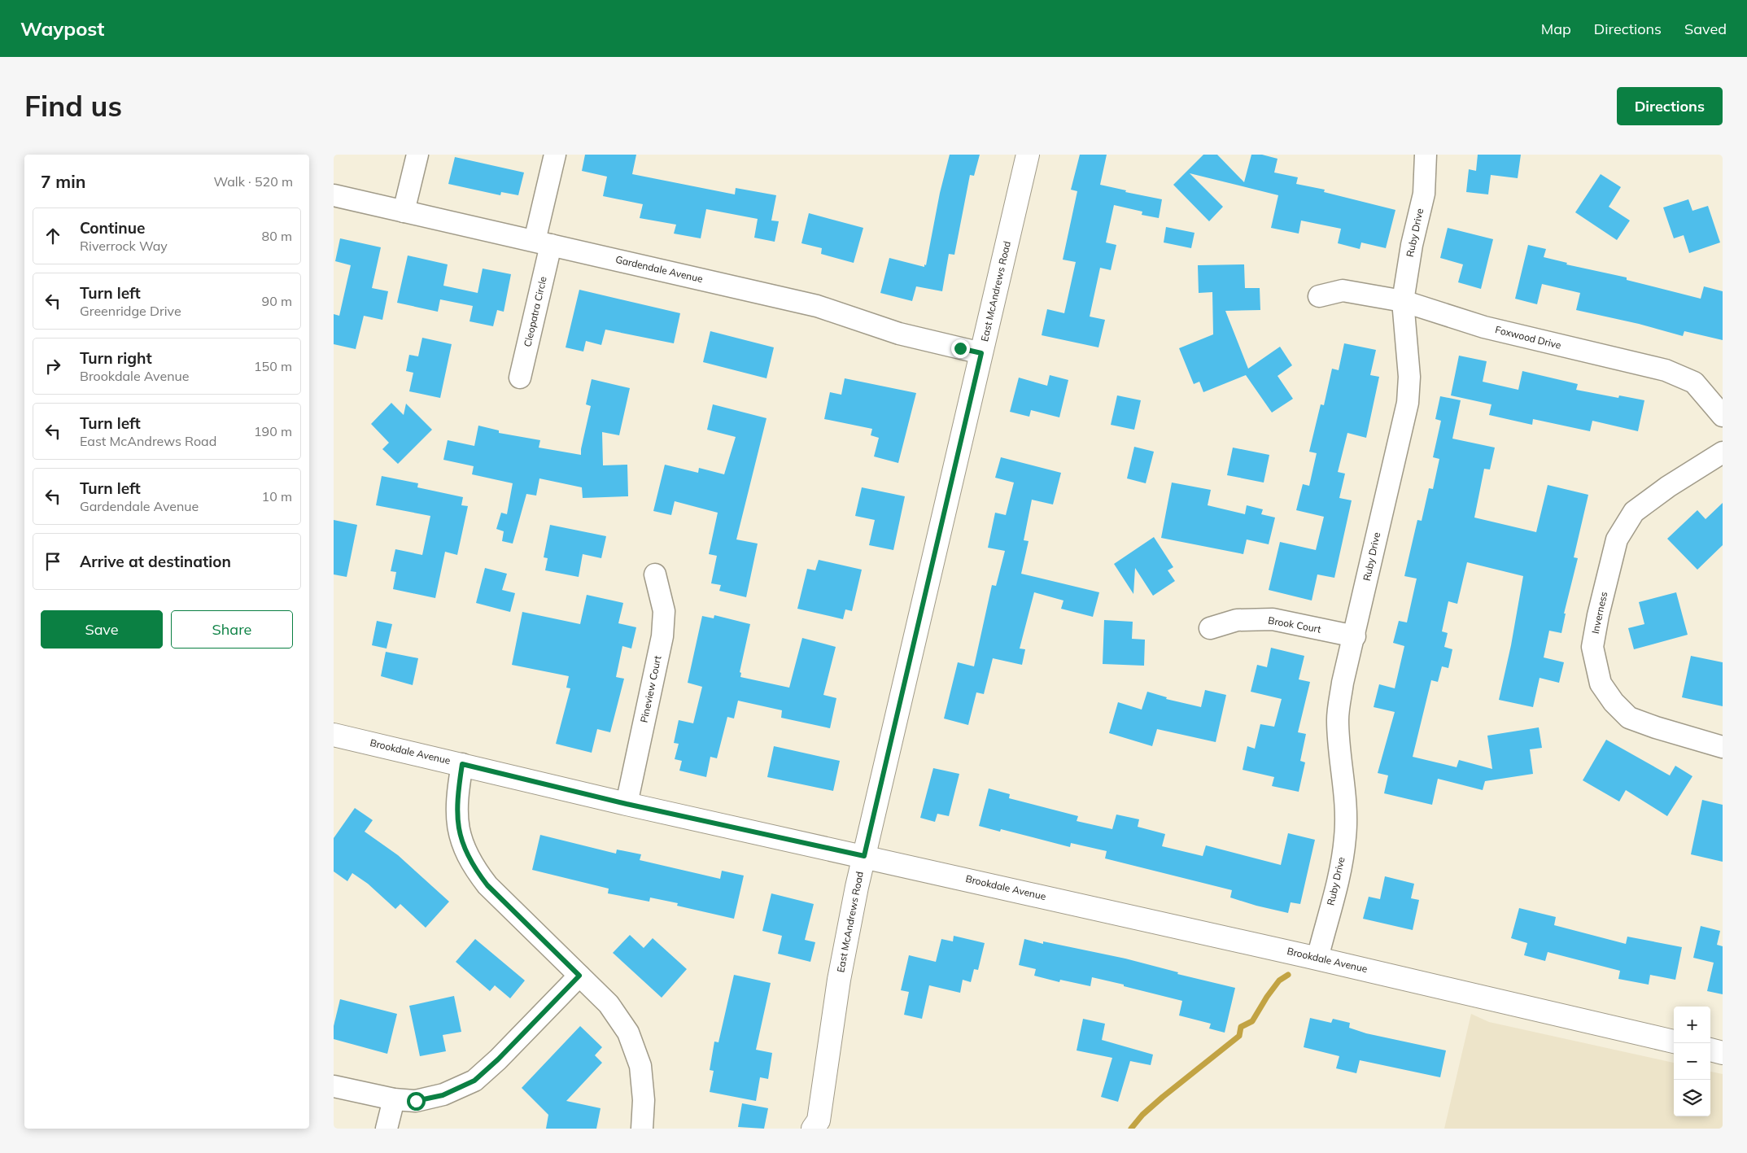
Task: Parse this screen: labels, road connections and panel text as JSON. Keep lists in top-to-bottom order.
{
  "streets": {
    "street": [
      "Ruby Drive",
      "Gardendale Avenue",
      "East McAndrews Road",
      "Cleopatra Circle",
      "Foxwood Drive",
      "Inverness",
      "Brook Court",
      "Pineview Court",
      "Brookdale Avenue"
    ]
  },
  "crossings": [
    ["Ruby Drive", "Foxwood Drive"],
    ["Ruby Drive", "Brook Court"],
    ["Ruby Drive", "Brookdale Avenue"],
    ["Gardendale Avenue", "East McAndrews Road"],
    ["Gardendale Avenue", "Cleopatra Circle"],
    ["East McAndrews Road", "Brookdale Avenue"],
    ["Pineview Court", "Brookdale Avenue"]
  ],
  "page": {
    "header": "Waypost",
    "nav": ["Map", "Directions", "Saved"],
    "buttons": [
      "Directions",
      ["Save", "Share"]
    ],
    "title": "Find us",
    "heading": ["7 min", "Walk · 520 m"],
    "list": [
      ["Continue", "Riverrock Way", "80 m"],
      ["Turn left", "Greenridge Drive", "90 m"],
      ["Turn right", "Brookdale Avenue", "150 m"],
      ["Turn left", "East McAndrews Road", "190 m"],
      ["Turn left", "Gardendale Avenue", "10 m"],
      "Arrive at destination"
    ],
    "map_buttons": ["+", "−"]
  }
}
